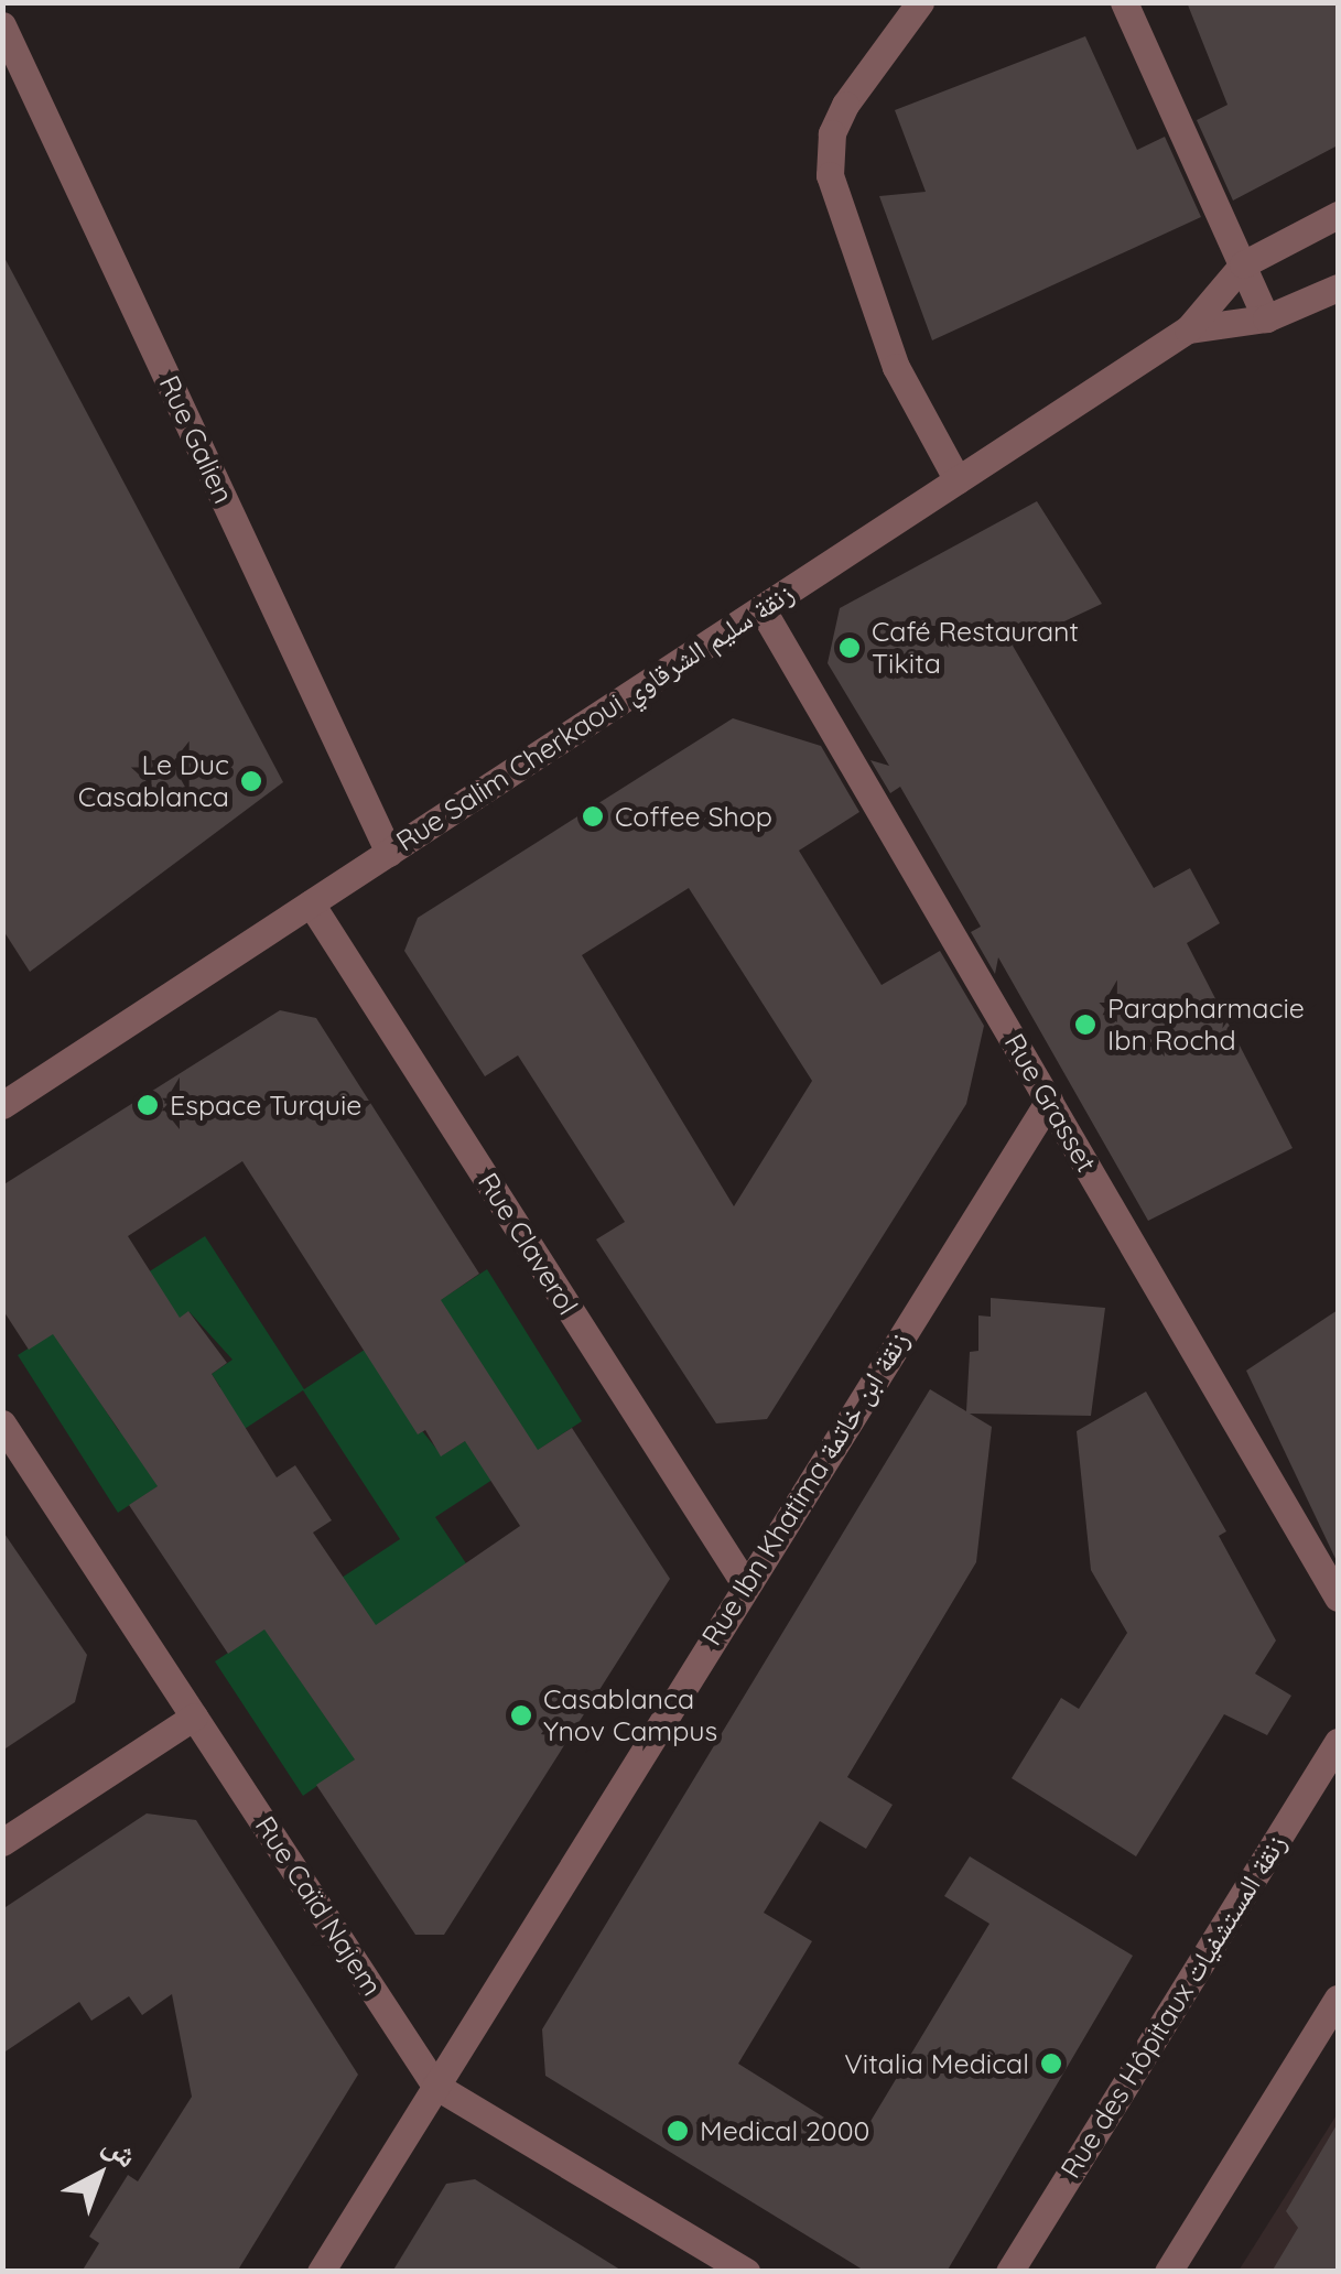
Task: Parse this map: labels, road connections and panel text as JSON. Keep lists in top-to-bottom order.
{
  "streets": {
    "street": [
      "Rue Galien",
      "Rue Salim Cherkaoui زنقة سليم الشرقاوي",
      "Rue Grasset",
      "Rue Claverol",
      "Rue Ibn Khatima زنقة ابن خاتمة",
      "Rue Caïd Najem",
      "Rue des Hôpitaux زنقة المستشفيات"
    ]
  },
  "crossings": [
    ["Rue Galien", "Rue Salim Cherkaoui زنقة سليم الشرقاوي"],
    ["Rue Salim Cherkaoui زنقة سليم الشرقاوي", "Rue Grasset"],
    ["Rue Salim Cherkaoui زنقة سليم الشرقاوي", "Rue Claverol"],
    ["Rue Grasset", "Rue Ibn Khatima زنقة ابن خاتمة"],
    ["Rue Claverol", "Rue Ibn Khatima زنقة ابن خاتمة"],
    ["Rue Ibn Khatima زنقة ابن خاتمة", "Rue Caïd Najem"]
  ],
  "places": [
    "Café Restaurant Tikita",
    "Le Duc Casablanca",
    "Coffee Shop",
    "Parapharmacie Ibn Rochd",
    "Espace Turquie",
    "Casablanca Ynov Campus",
    "Vitalia Medical",
    "Medical 2000"
  ],
  "north": "top right"
}
